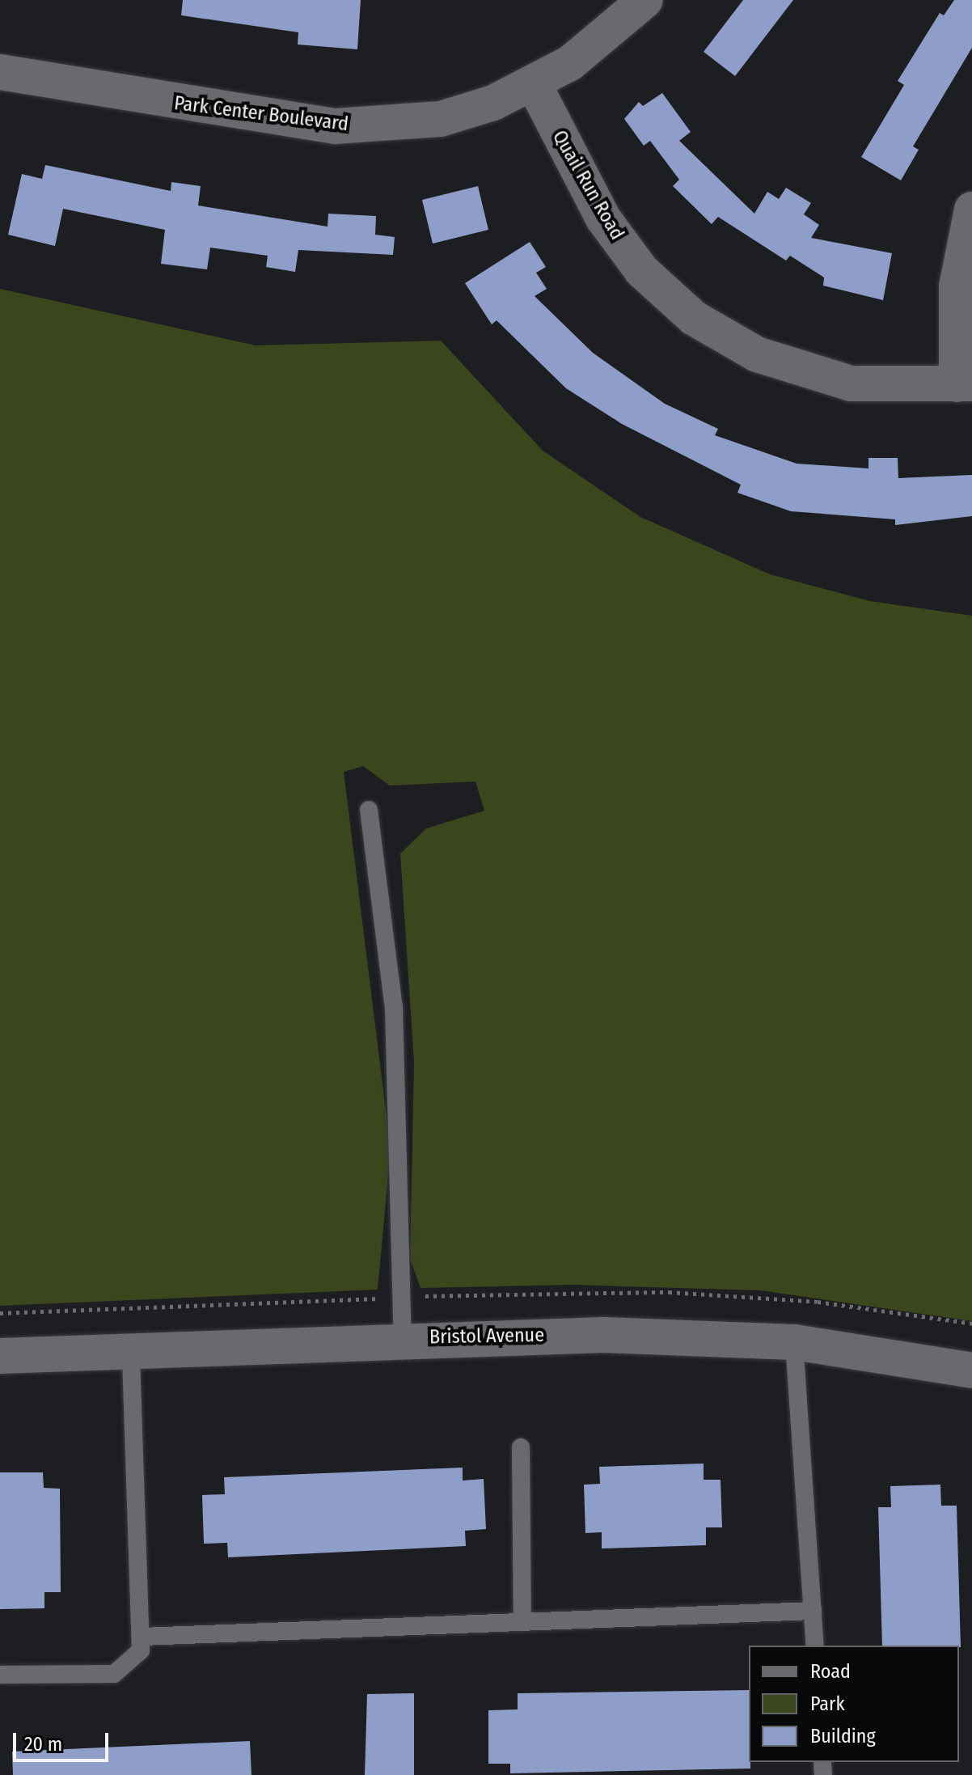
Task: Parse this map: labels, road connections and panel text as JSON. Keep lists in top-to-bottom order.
{
  "streets": {
    "street": ["Park Center Boulevard", "Quail Run Road", "Bristol Avenue"]
  },
  "crossings": [
    ["Park Center Boulevard", "Quail Run Road"]
  ],
  "legend": ["Road", "Park", "Building"],
  "scale_bar": "20 m"
}
